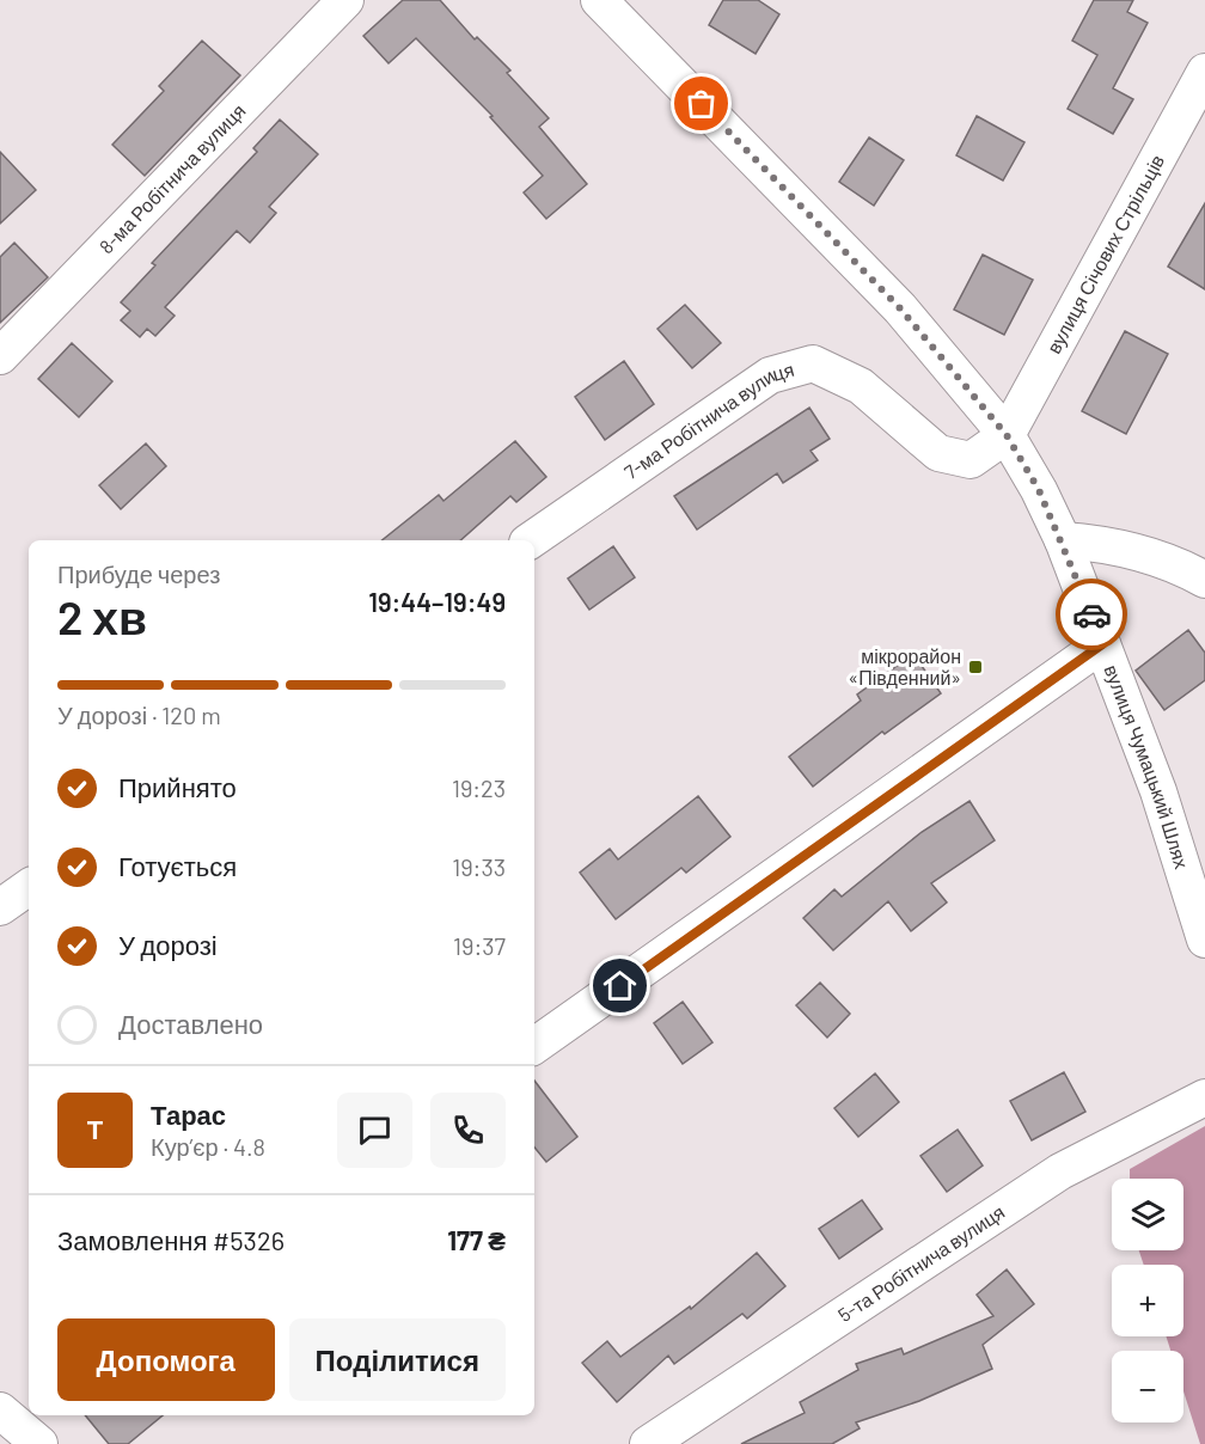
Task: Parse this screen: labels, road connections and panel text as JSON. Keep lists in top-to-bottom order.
{
  "streets": {
    "street": [
      "8-ма Робітнича вулиця",
      "вулиця Січових Стрільців",
      "7-ма Робітнича вулиця",
      "вулиця Чумацький Шлях",
      "5-та Робітнича вулиця"
    ]
  },
  "crossings": [
    ["вулиця Січових Стрільців", "7-ма Робітнича вулиця"],
    ["вулиця Січових Стрільців", "вулиця Чумацький Шлях"],
    ["7-ма Робітнича вулиця", "вулиця Чумацький Шлях"]
  ],
  "places": {
    "transit": ["мікрорайон «Південний»"]
  },
  "page": {
    "heading": ["2 хв", "Прибуде через", "19:44–19:49"],
    "panel": [
      "Тарас",
      "Кур’єр · 4.8",
      "Замовлення #5326",
      "177 ₴"
    ],
    "bar": "У дорозі · 120 m",
    "list": [
      ["Прийнято", "19:23"],
      ["Готується", "19:33"],
      ["У дорозі", "19:37"],
      "Доставлено"
    ],
    "round": "Т",
    "map_buttons": ["+", "−"],
    "buttons": ["Допомога", "Поділитися"]
  }
}
